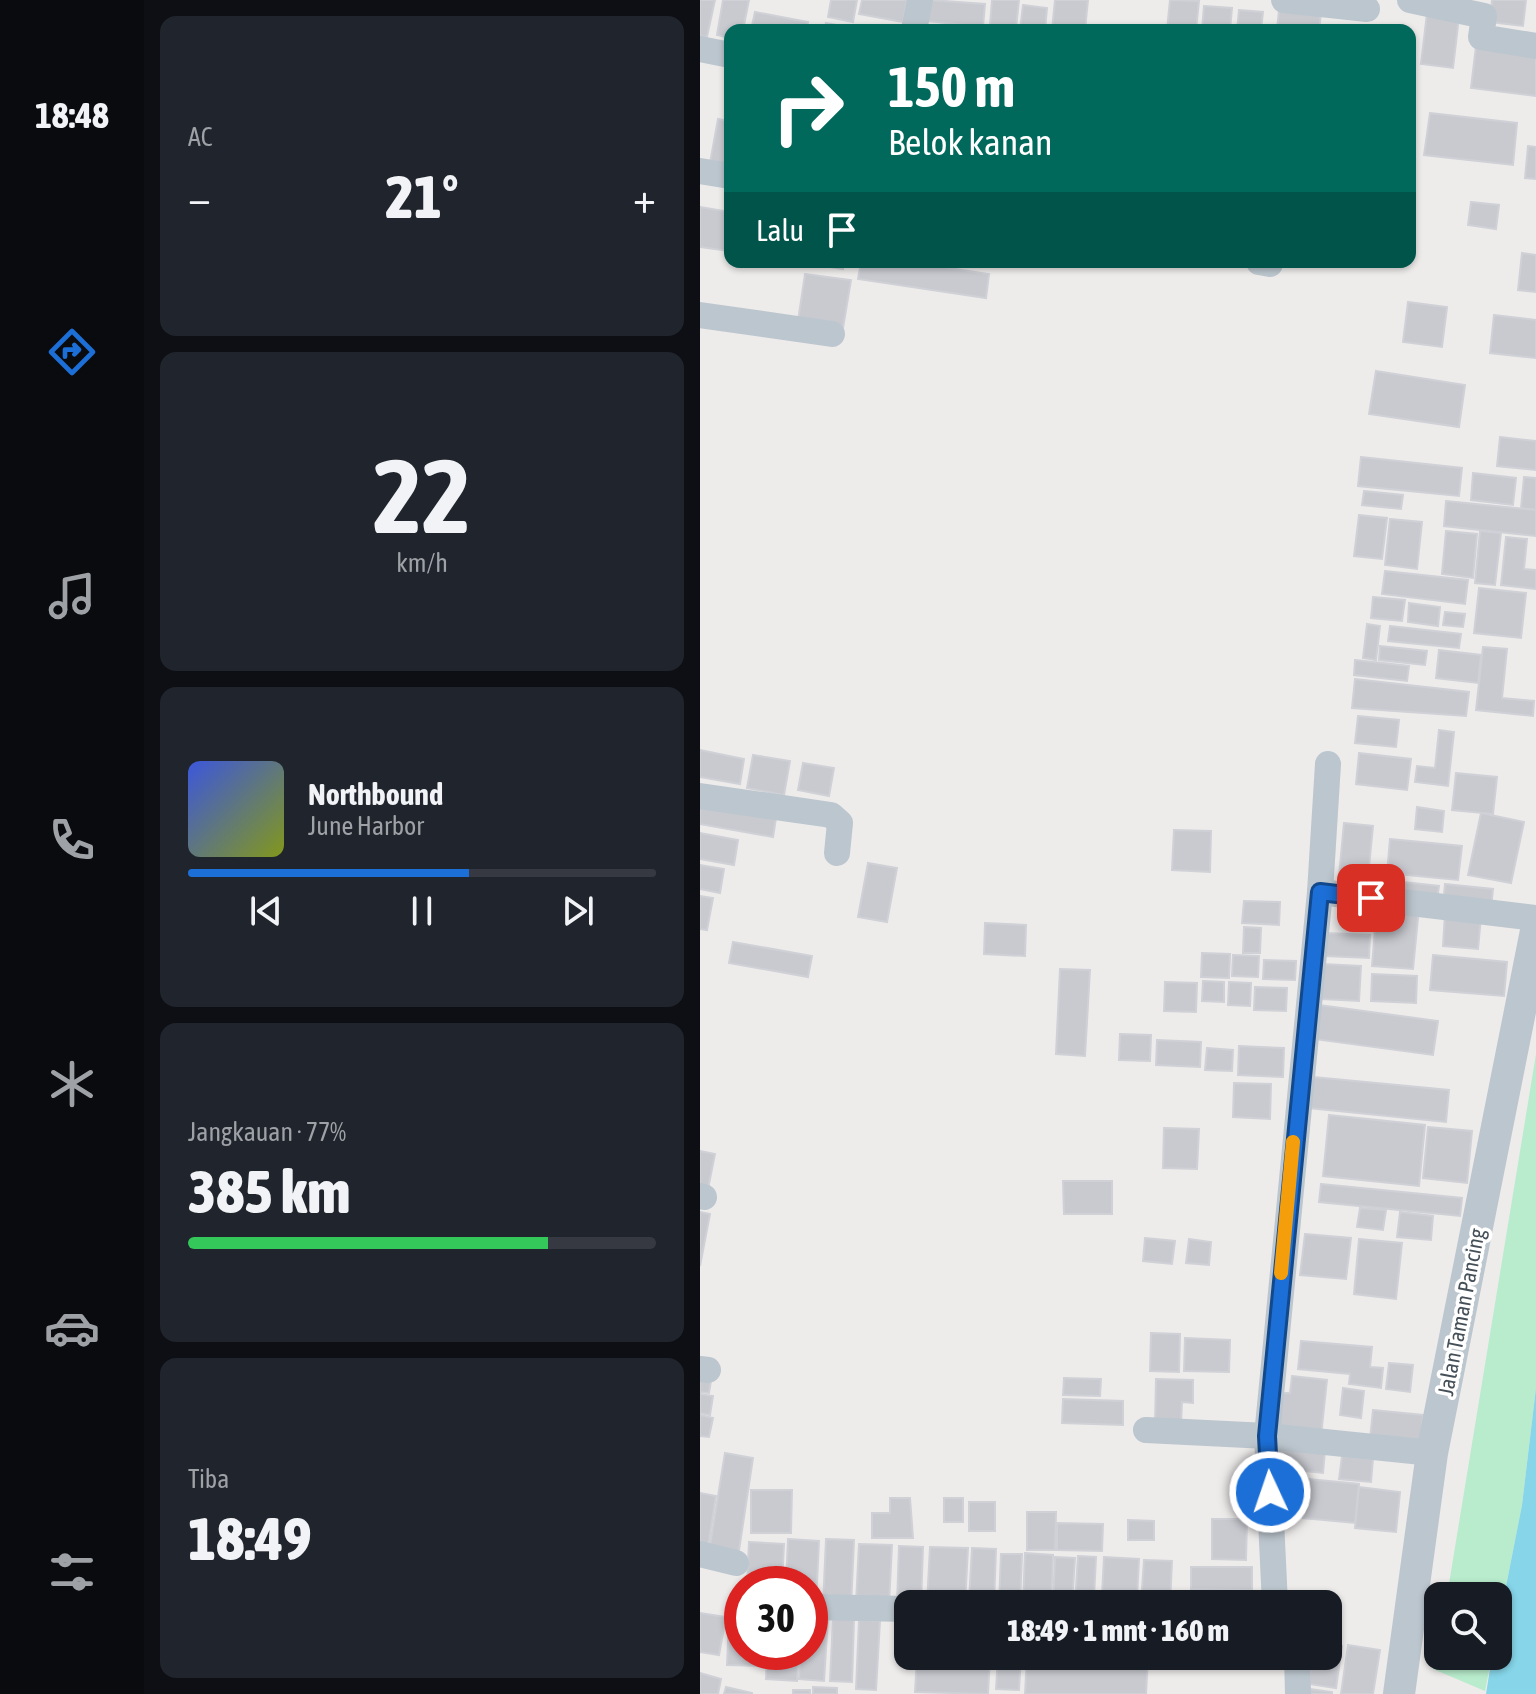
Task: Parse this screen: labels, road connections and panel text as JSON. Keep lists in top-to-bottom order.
{
  "streets": {
    "street": ["Jalan Taman Pancing"]
  },
  "page": {
    "tabs": "18:48",
    "tile": [
      "AC",
      ["22", "km/h"],
      ["Jangkauan · 77%", "385 km"],
      ["Tiba", "18:49"]
    ],
    "turn": ["150 m", "Belok kanan"],
    "heat": ["−", "21°", "+"],
    "then": "Lalu",
    "song": ["Northbound", "June Harbor"],
    "limit": "30",
    "trip": "18:49 · 1 mnt · 160 m"
  }
}
